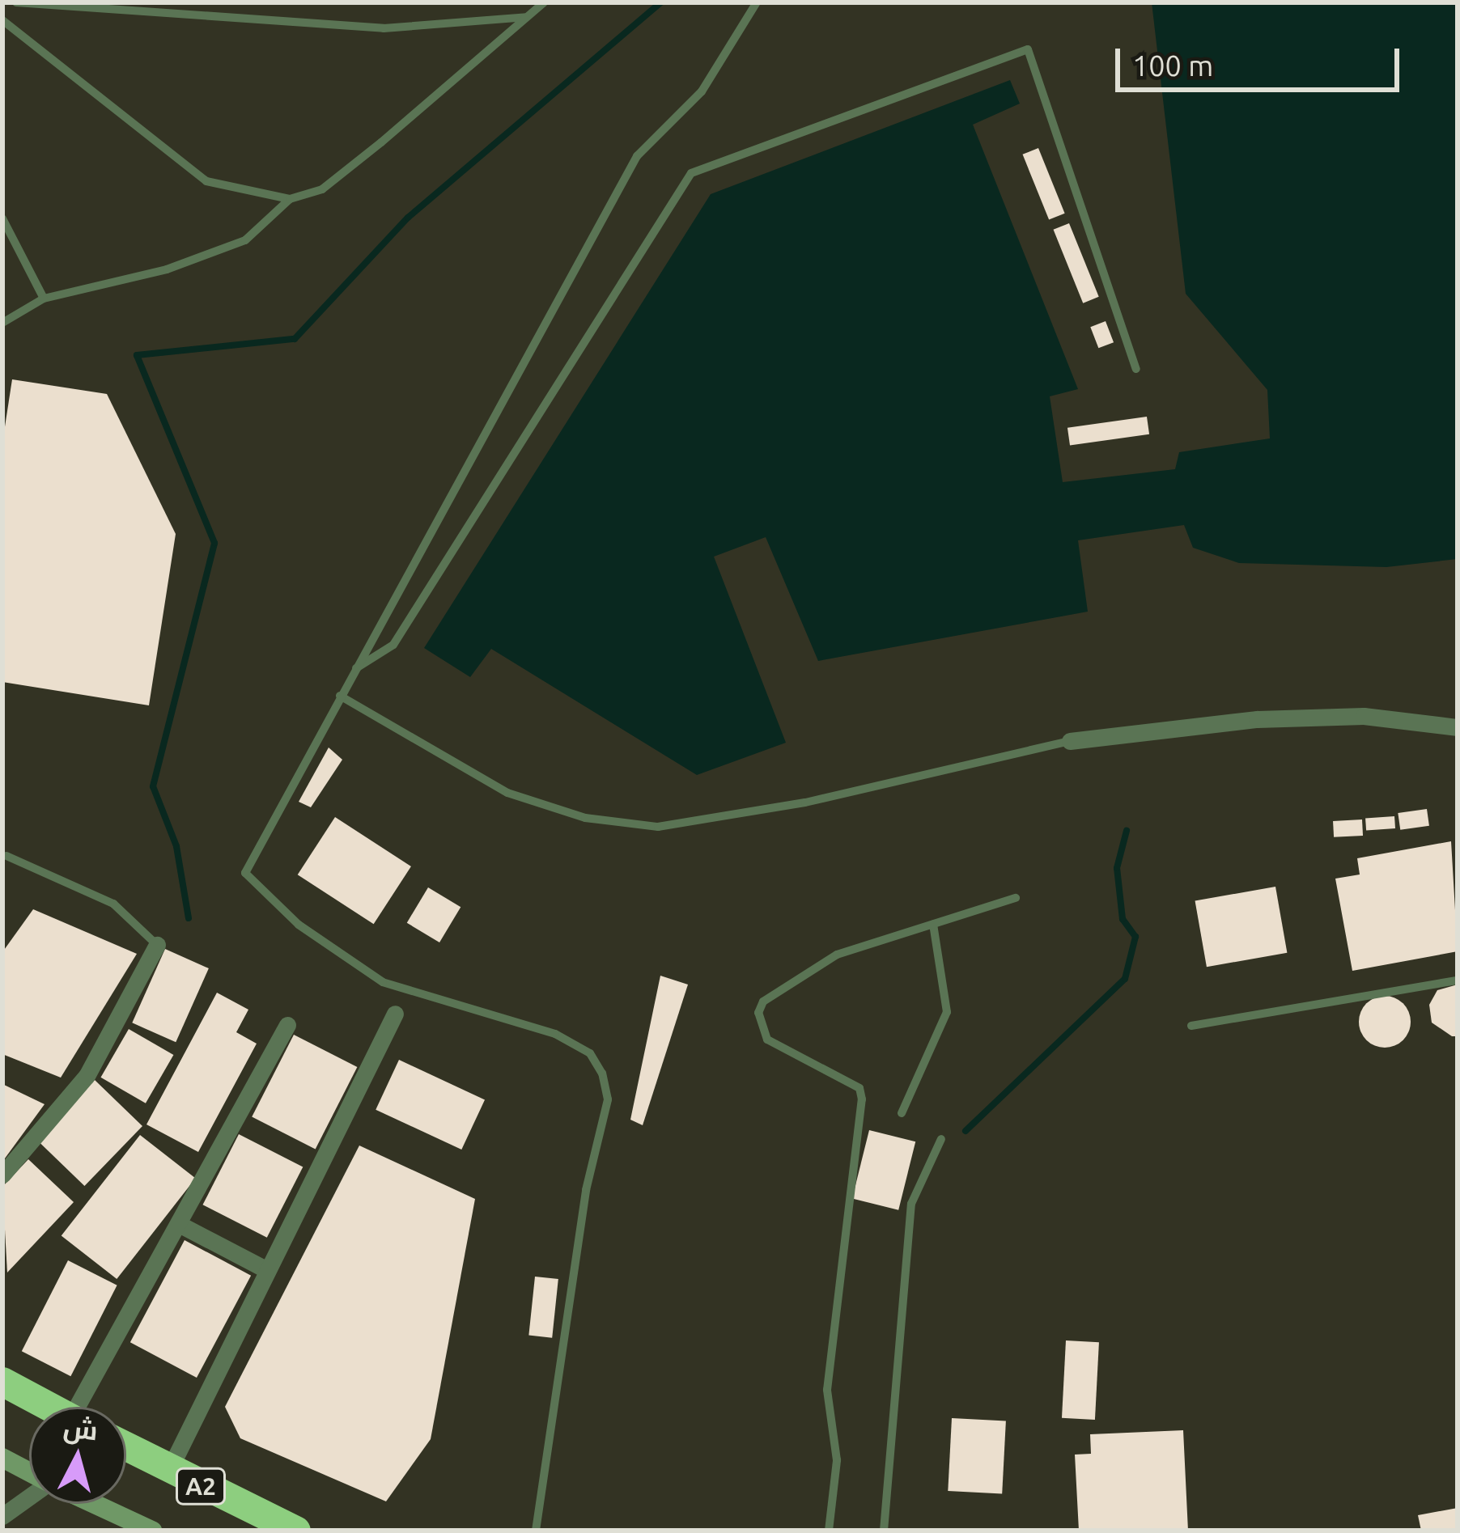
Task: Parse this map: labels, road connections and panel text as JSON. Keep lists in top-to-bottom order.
{
  "streets": {
    "highway": ["A2"]
  },
  "scale_bar": "100 m",
  "north": "top"
}
